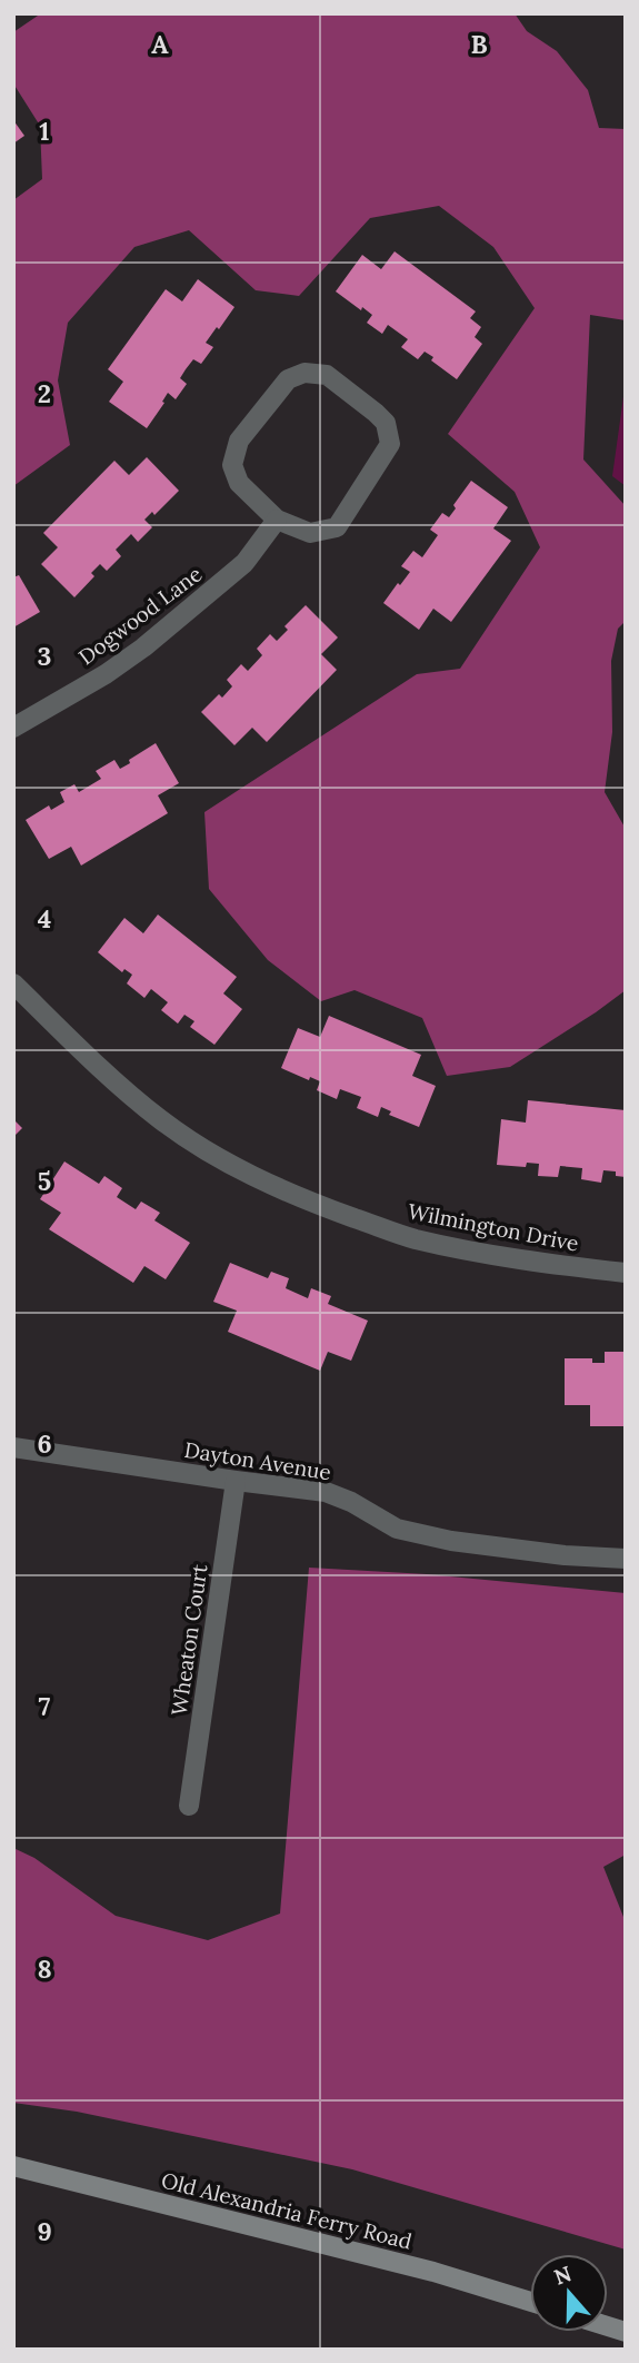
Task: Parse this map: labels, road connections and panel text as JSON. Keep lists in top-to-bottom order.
{
  "streets": {
    "main road": ["Old Alexandria Ferry Road"],
    "street": [
      "Dogwood Lane",
      "Wilmington Drive",
      "Dayton Avenue",
      "Wheaton Court"
    ]
  },
  "crossings": [
    ["Dayton Avenue", "Wheaton Court"]
  ],
  "north": "top",
  "grid": {
    "columns": ["A", "B"],
    "rows": [
      "1",
      "2",
      "3",
      "4",
      "5",
      "6",
      "7",
      "8",
      "9"
    ]
  }
}
